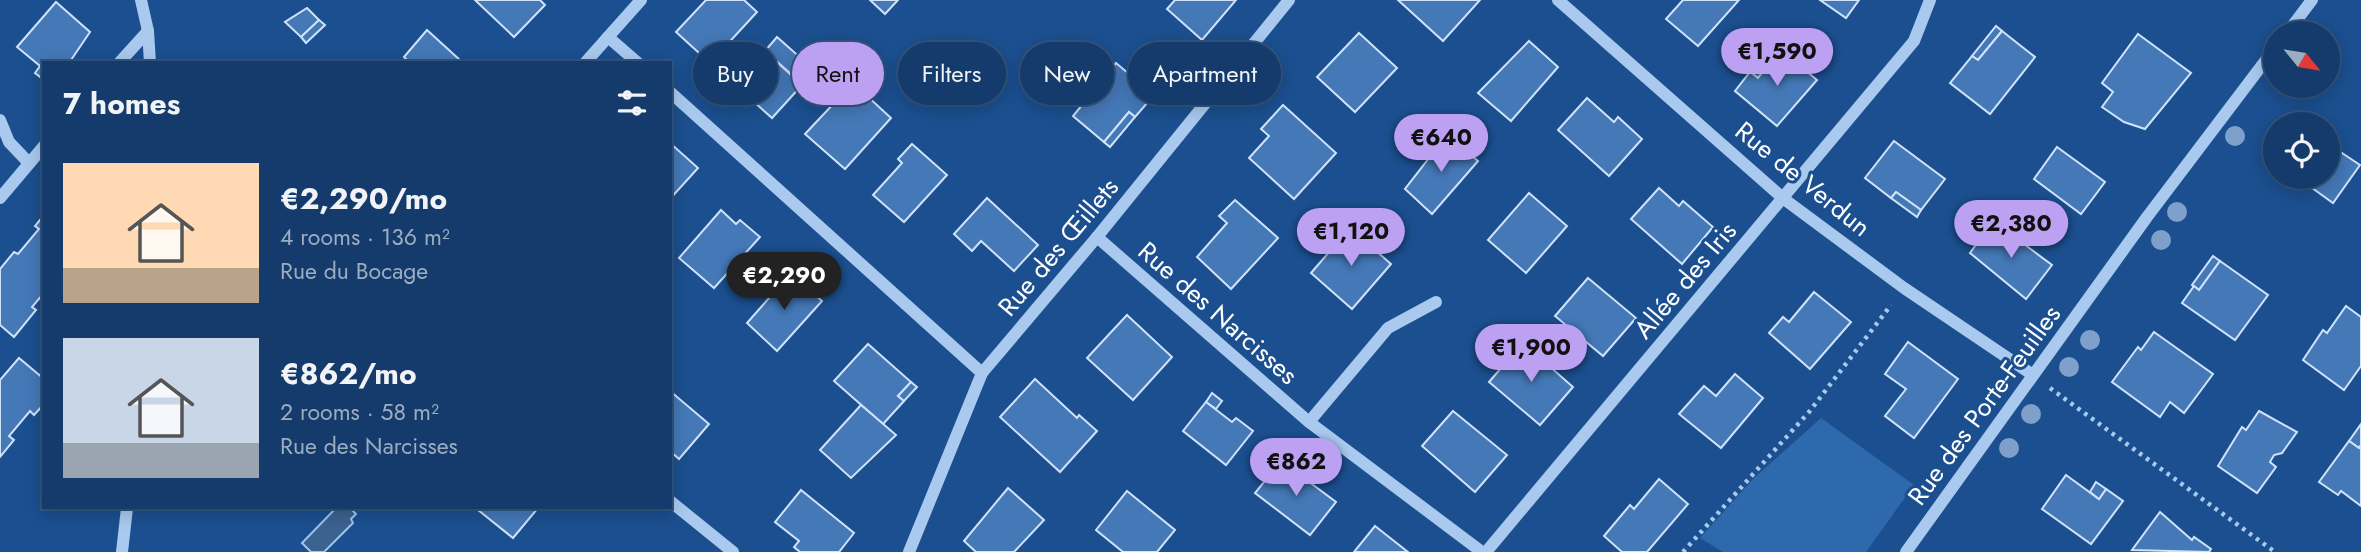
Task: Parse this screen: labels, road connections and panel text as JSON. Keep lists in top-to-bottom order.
{
  "streets": {
    "street": [
      "Rue de Verdun",
      "Rue des Œillets",
      "Allée des Iris",
      "Rue des Narcisses",
      "Rue des Porte-Feuilles"
    ]
  },
  "crossings": [
    ["Rue de Verdun", "Allée des Iris"],
    ["Rue de Verdun", "Rue des Porte-Feuilles"],
    ["Rue des Œillets", "Rue des Narcisses"],
    ["Allée des Iris", "Rue des Narcisses"]
  ],
  "north": "bottom right",
  "page": {
    "price": [
      "€1,590",
      "€640",
      "€2,380",
      "€1,120",
      "€2,290",
      "€1,900",
      "€862"
    ],
    "chip": [
      "Buy",
      "Rent",
      "Filters",
      "New",
      "Apartment"
    ],
    "heading": "7 homes",
    "list": [
      {
        "name": "€2,290/mo",
        "note": "4 rooms · 136 m² · Rue du Bocage"
      },
      {
        "name": "€862/mo",
        "note": "2 rooms · 58 m² · Rue des Narcisses"
      }
    ]
  }
}
